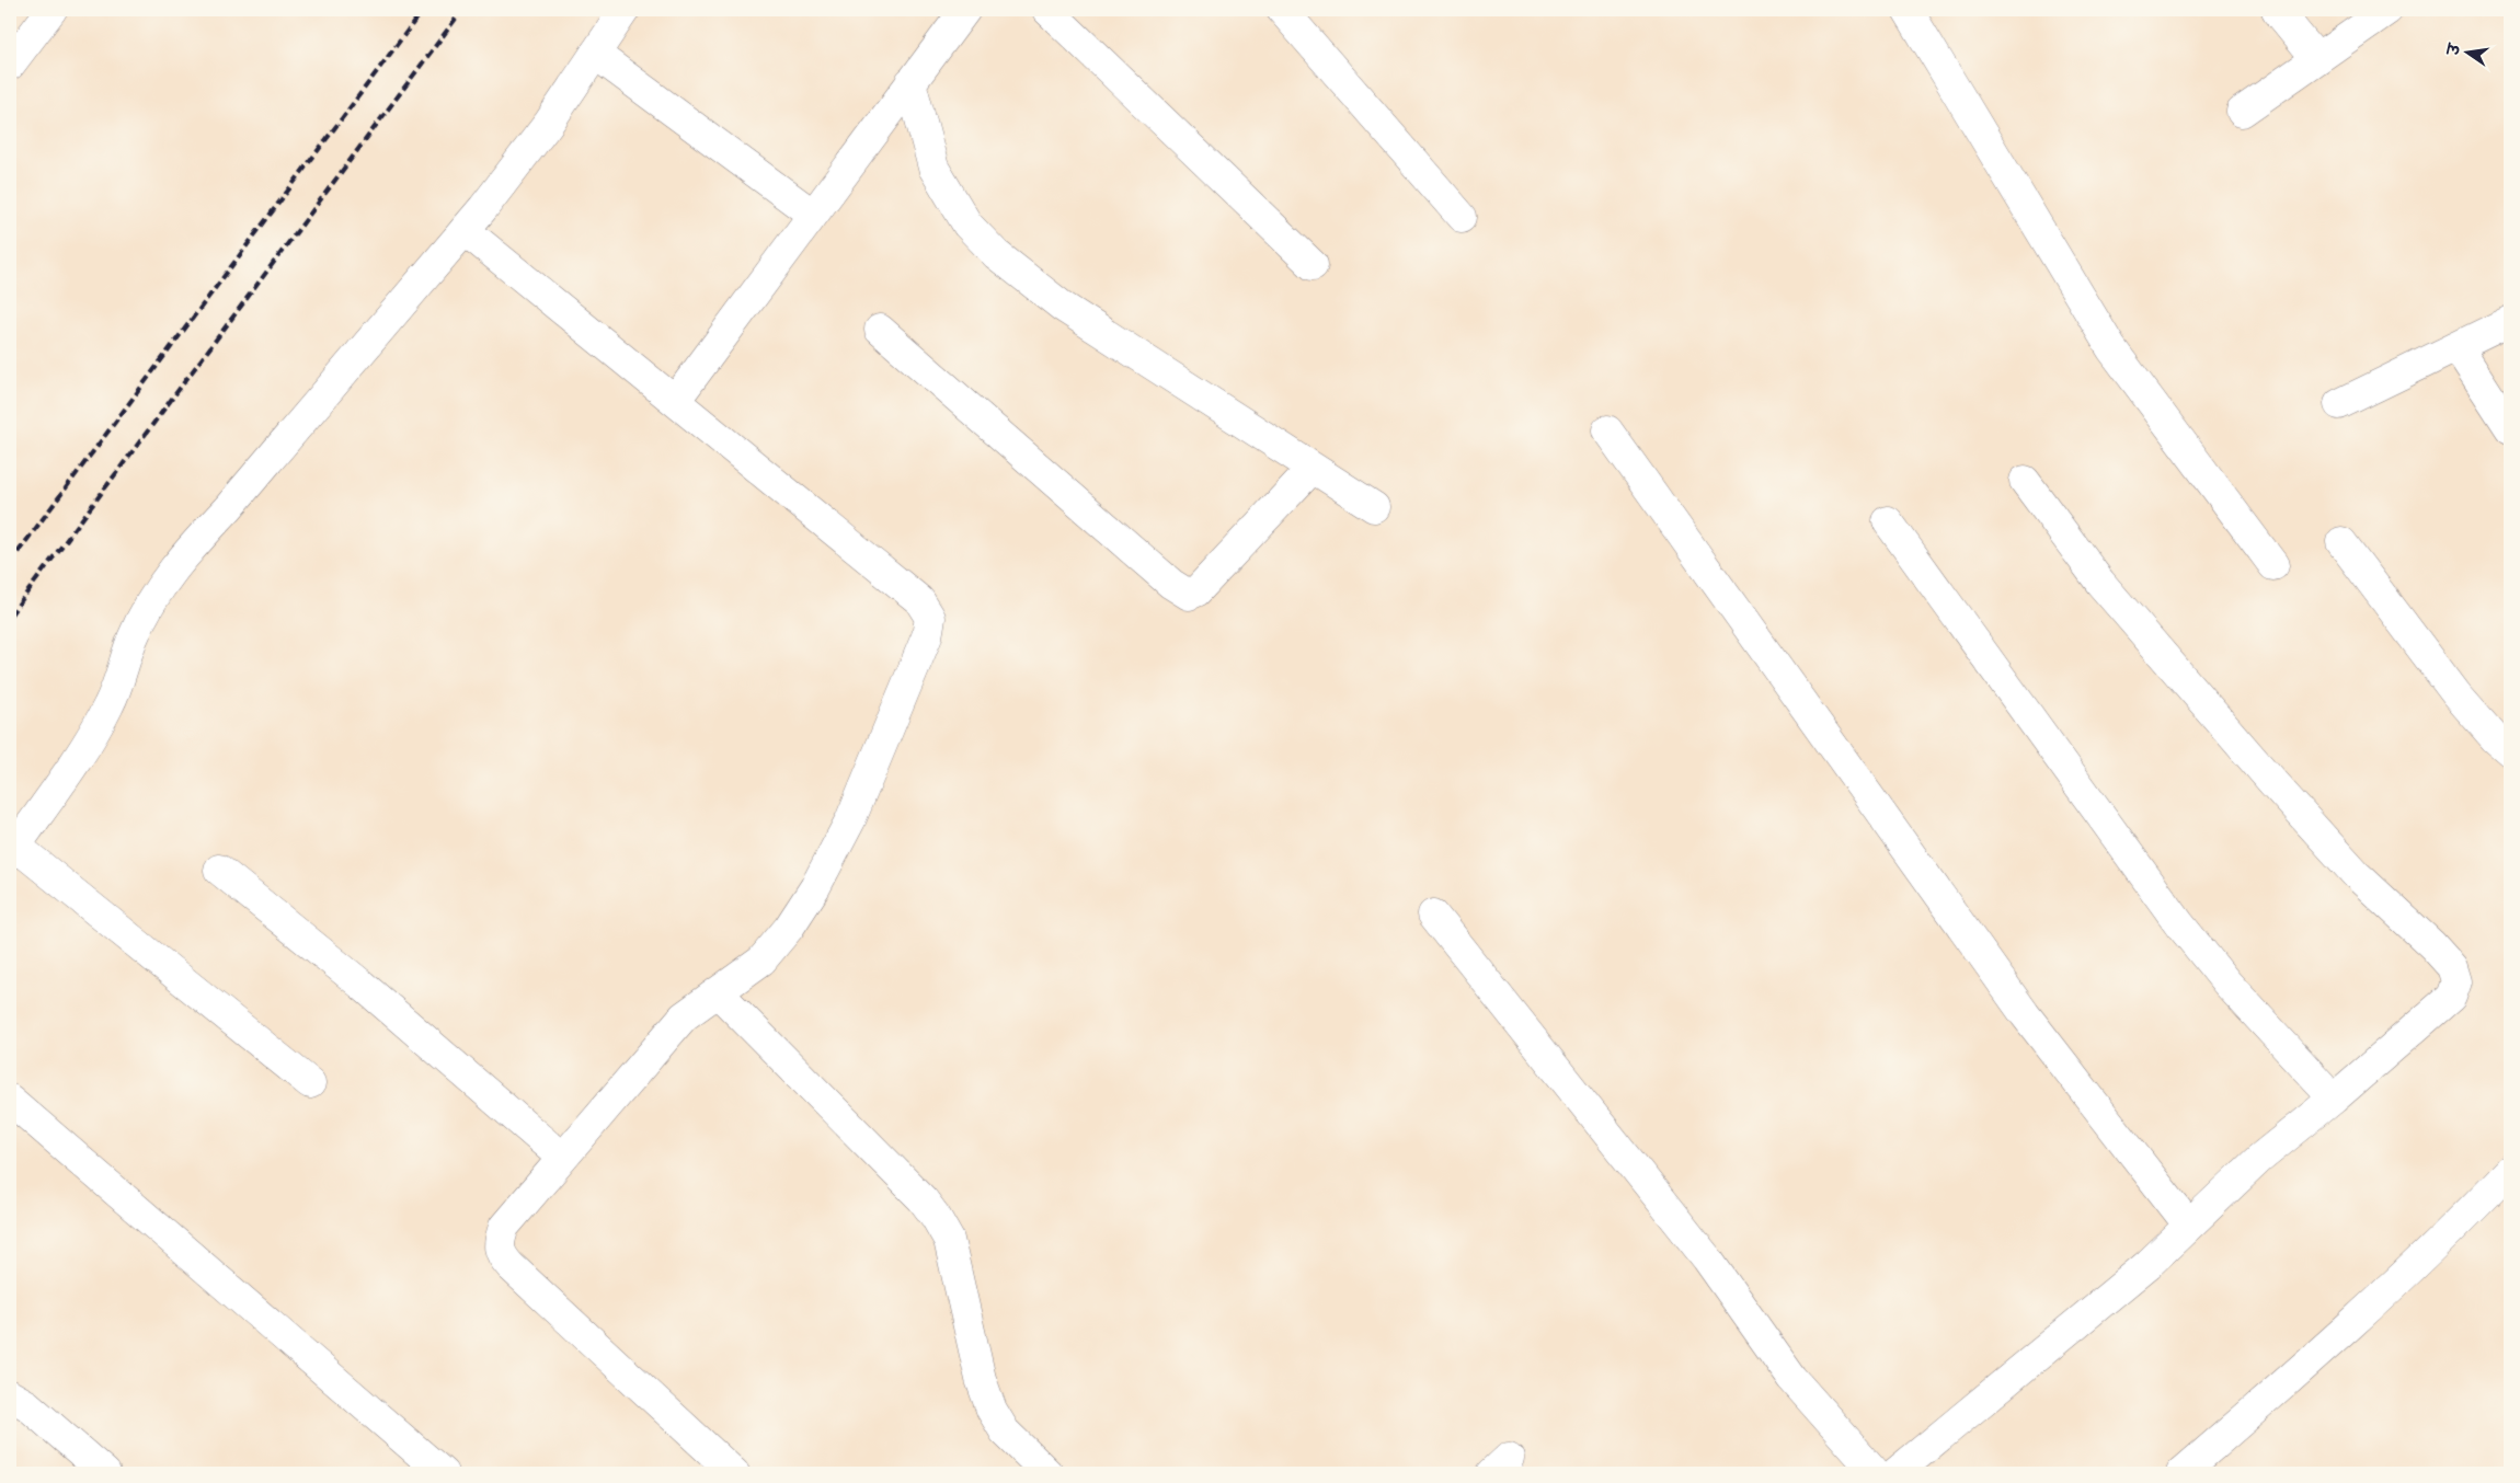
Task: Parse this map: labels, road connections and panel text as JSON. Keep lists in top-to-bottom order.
{
  "north": "left"
}
